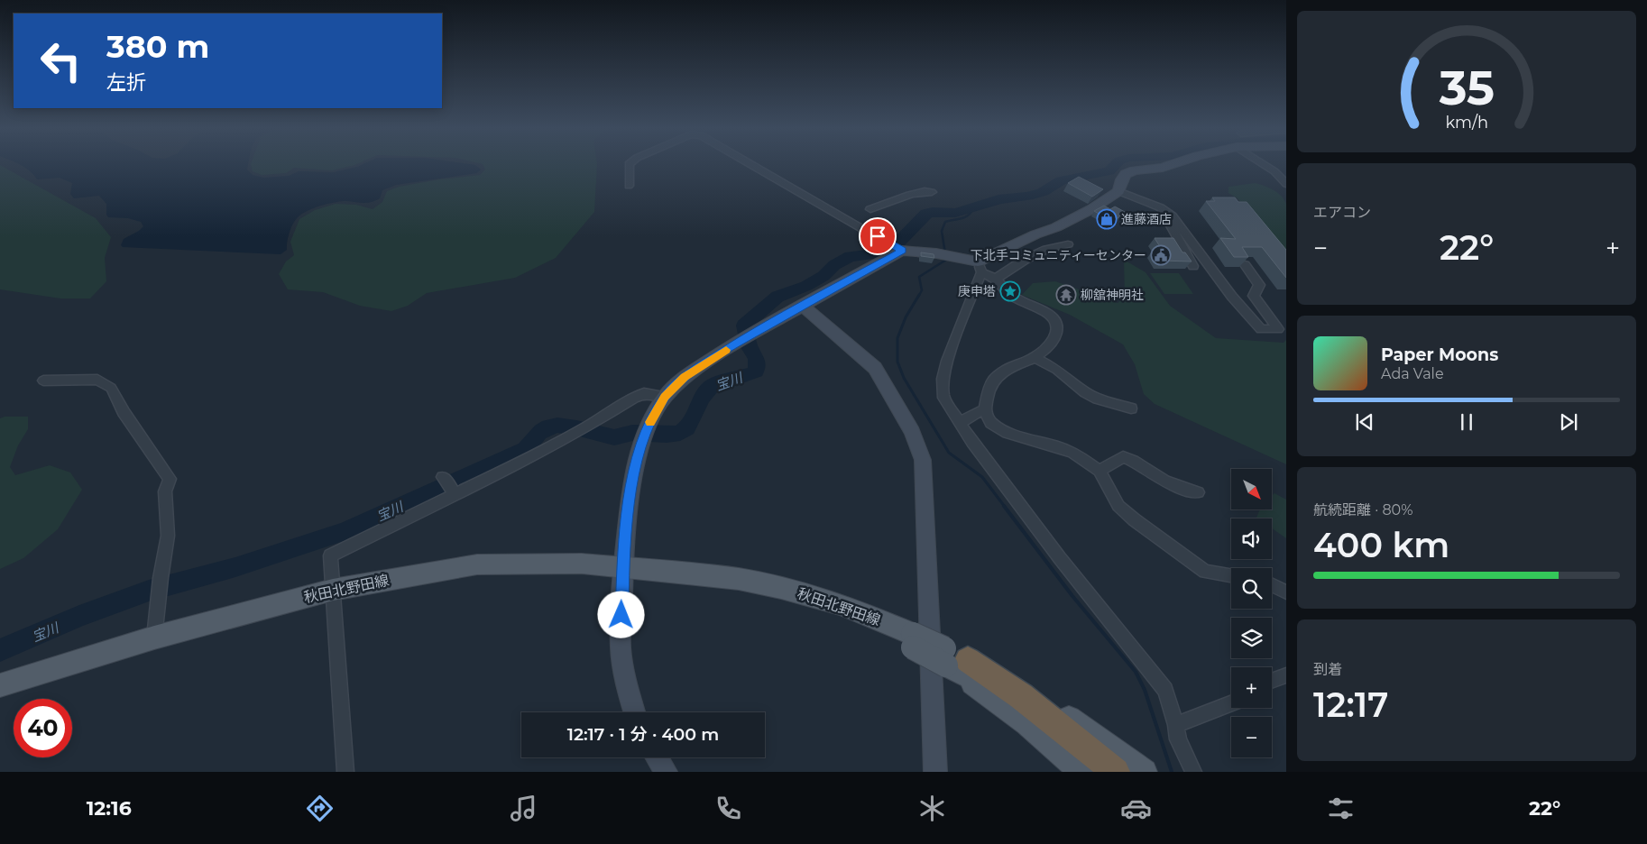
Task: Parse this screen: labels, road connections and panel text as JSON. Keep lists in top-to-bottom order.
{
  "streets": {
    "main road": ["秋田北野田線"]
  },
  "water": ["宝川"],
  "places": {
    "shop": ["進藤酒店"],
    "public building": ["下北手コミュニティーセンター"],
    "place": ["庚申塔"],
    "temple": ["柳舘神明社"]
  },
  "north": "bottom right",
  "page": {
    "turn": ["380 m", "左折"],
    "tile": [
      "エアコン",
      ["航続距離 · 80%", "400 km"],
      ["到着", "12:17"]
    ],
    "heat": ["−", "22°", "+"],
    "song": ["Paper Moons", "Ada Vale"],
    "map_buttons": ["+", "−"],
    "limit": "40",
    "trip": "12:17 · 1 分 · 400 m",
    "tabs": ["12:16", "22°"],
    "gauge": ["35", "km/h"]
  }
}
